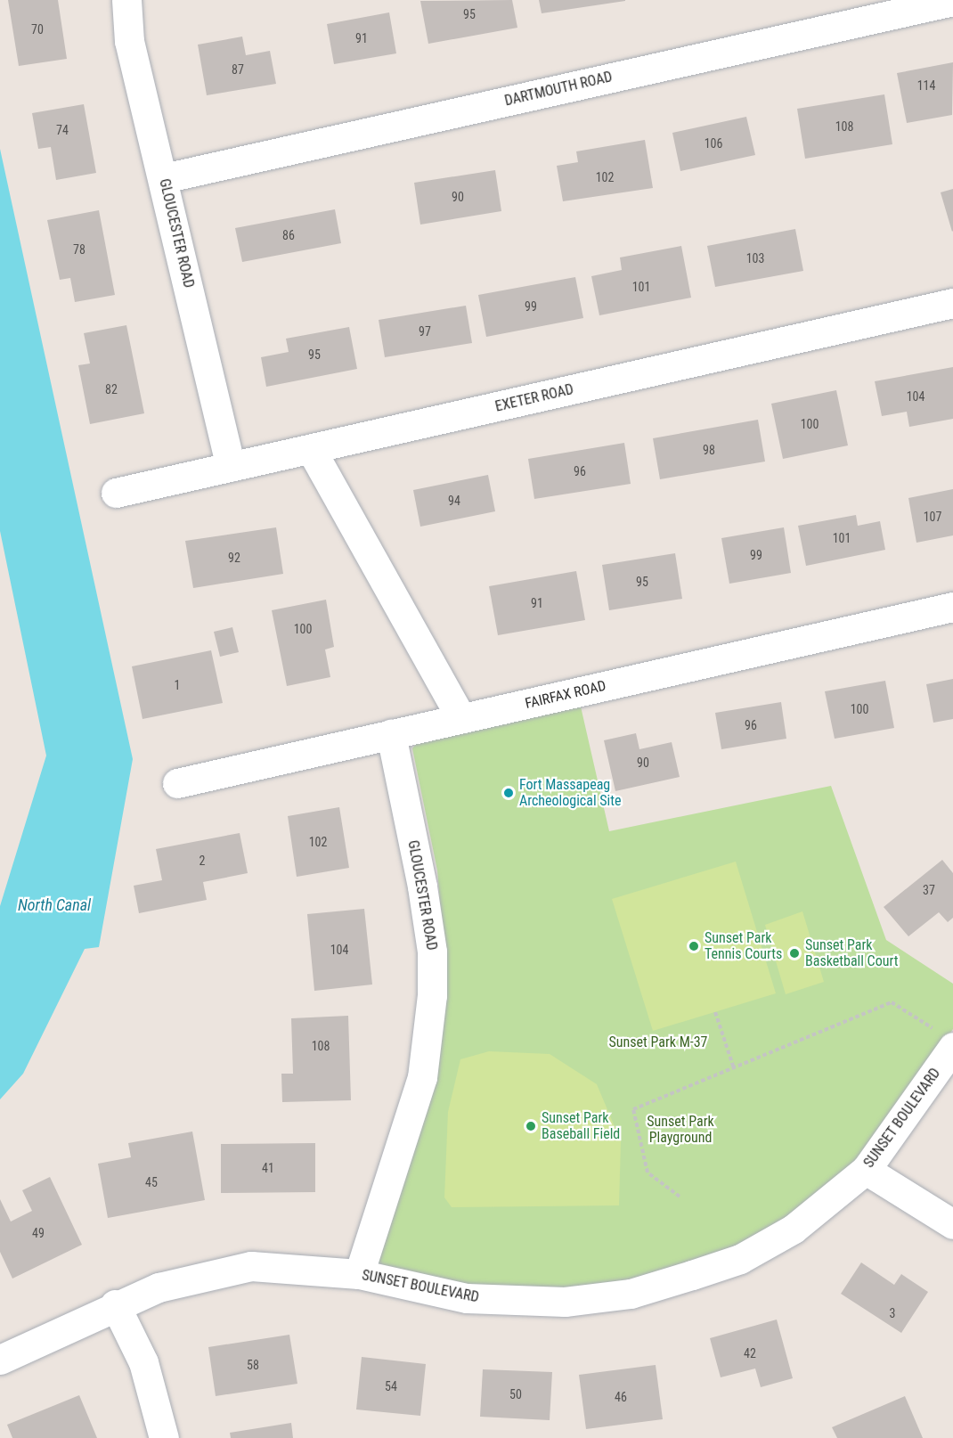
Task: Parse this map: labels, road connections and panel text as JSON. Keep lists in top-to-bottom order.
{
  "streets": {
    "street": [
      "DARTMOUTH ROAD",
      "GLOUCESTER ROAD",
      "EXETER ROAD",
      "FAIRFAX ROAD",
      "SUNSET BOULEVARD"
    ]
  },
  "crossings": [
    ["DARTMOUTH ROAD", "GLOUCESTER ROAD"],
    ["GLOUCESTER ROAD", "EXETER ROAD"],
    ["GLOUCESTER ROAD", "FAIRFAX ROAD"],
    ["GLOUCESTER ROAD", "SUNSET BOULEVARD"]
  ],
  "water": ["North Canal"],
  "parks": ["Sunset Park M-37", "Sunset Park Playground"],
  "places": [
    "Fort Massapeag Archeological Site",
    "Sunset Park Tennis Courts",
    "Sunset Park Basketball Court",
    "Sunset Park Baseball Field"
  ],
  "house_numbers": [
    "95",
    "70",
    "91",
    "87",
    "114",
    "108",
    "74",
    "106",
    "102",
    "90",
    "86",
    "78",
    "103",
    "101",
    "99",
    "97",
    "95",
    "82",
    "104",
    "100",
    "98",
    "96",
    "94",
    "107",
    "101",
    "99",
    "92",
    "95",
    "91",
    "100",
    "1",
    "100",
    "96",
    "90",
    "102",
    "2",
    "37",
    "104",
    "108",
    "41",
    "45",
    "49",
    "3",
    "42",
    "58",
    "54",
    "50",
    "46"
  ]
}
